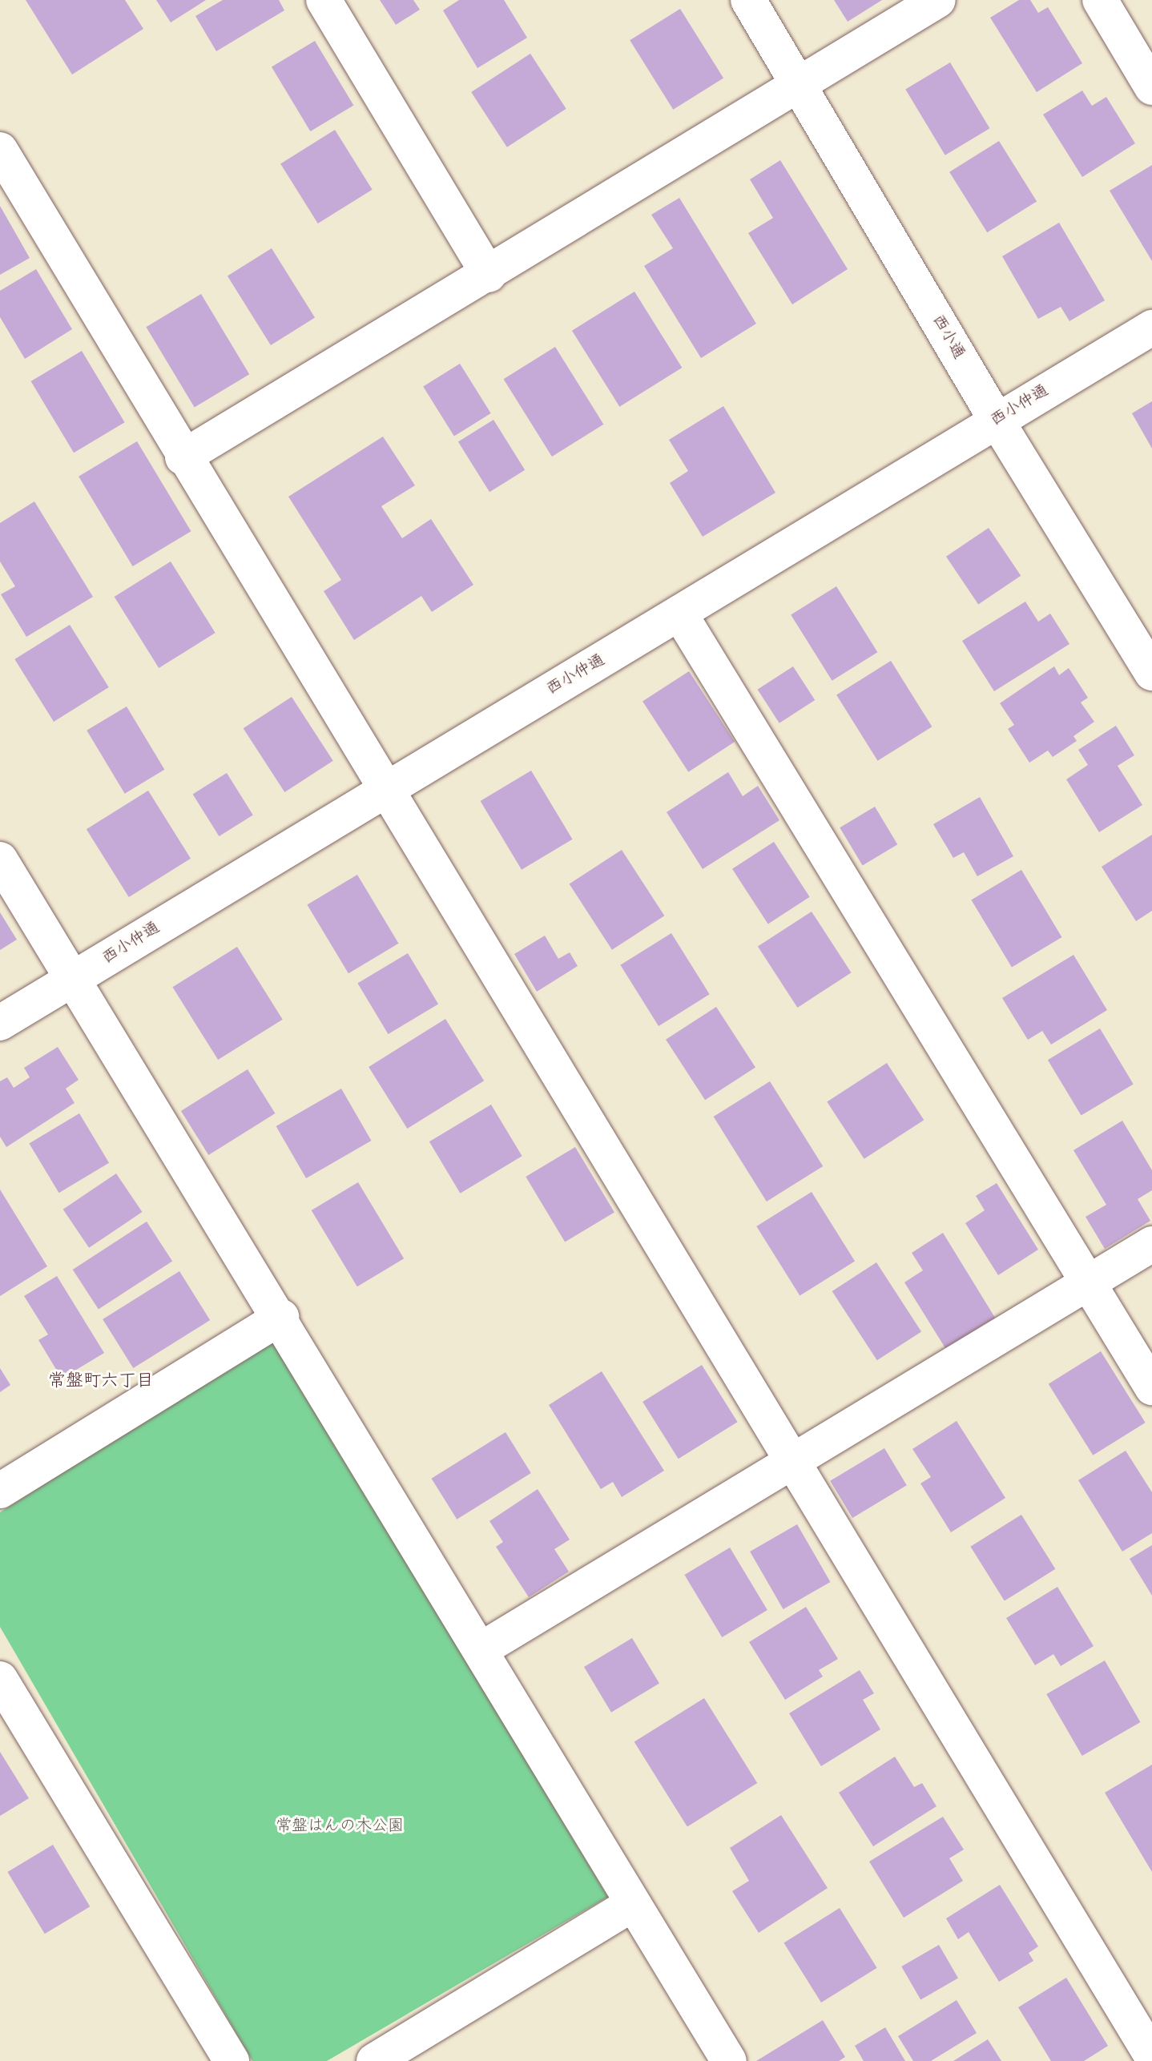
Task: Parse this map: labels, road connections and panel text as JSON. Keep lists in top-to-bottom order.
{
  "streets": {
    "street": ["西小通", "西小仲通"]
  },
  "crossings": [
    ["西小通", "西小仲通"]
  ],
  "districts": ["常盤町六丁目"],
  "parks": ["常盤はんの木公園"]
}
